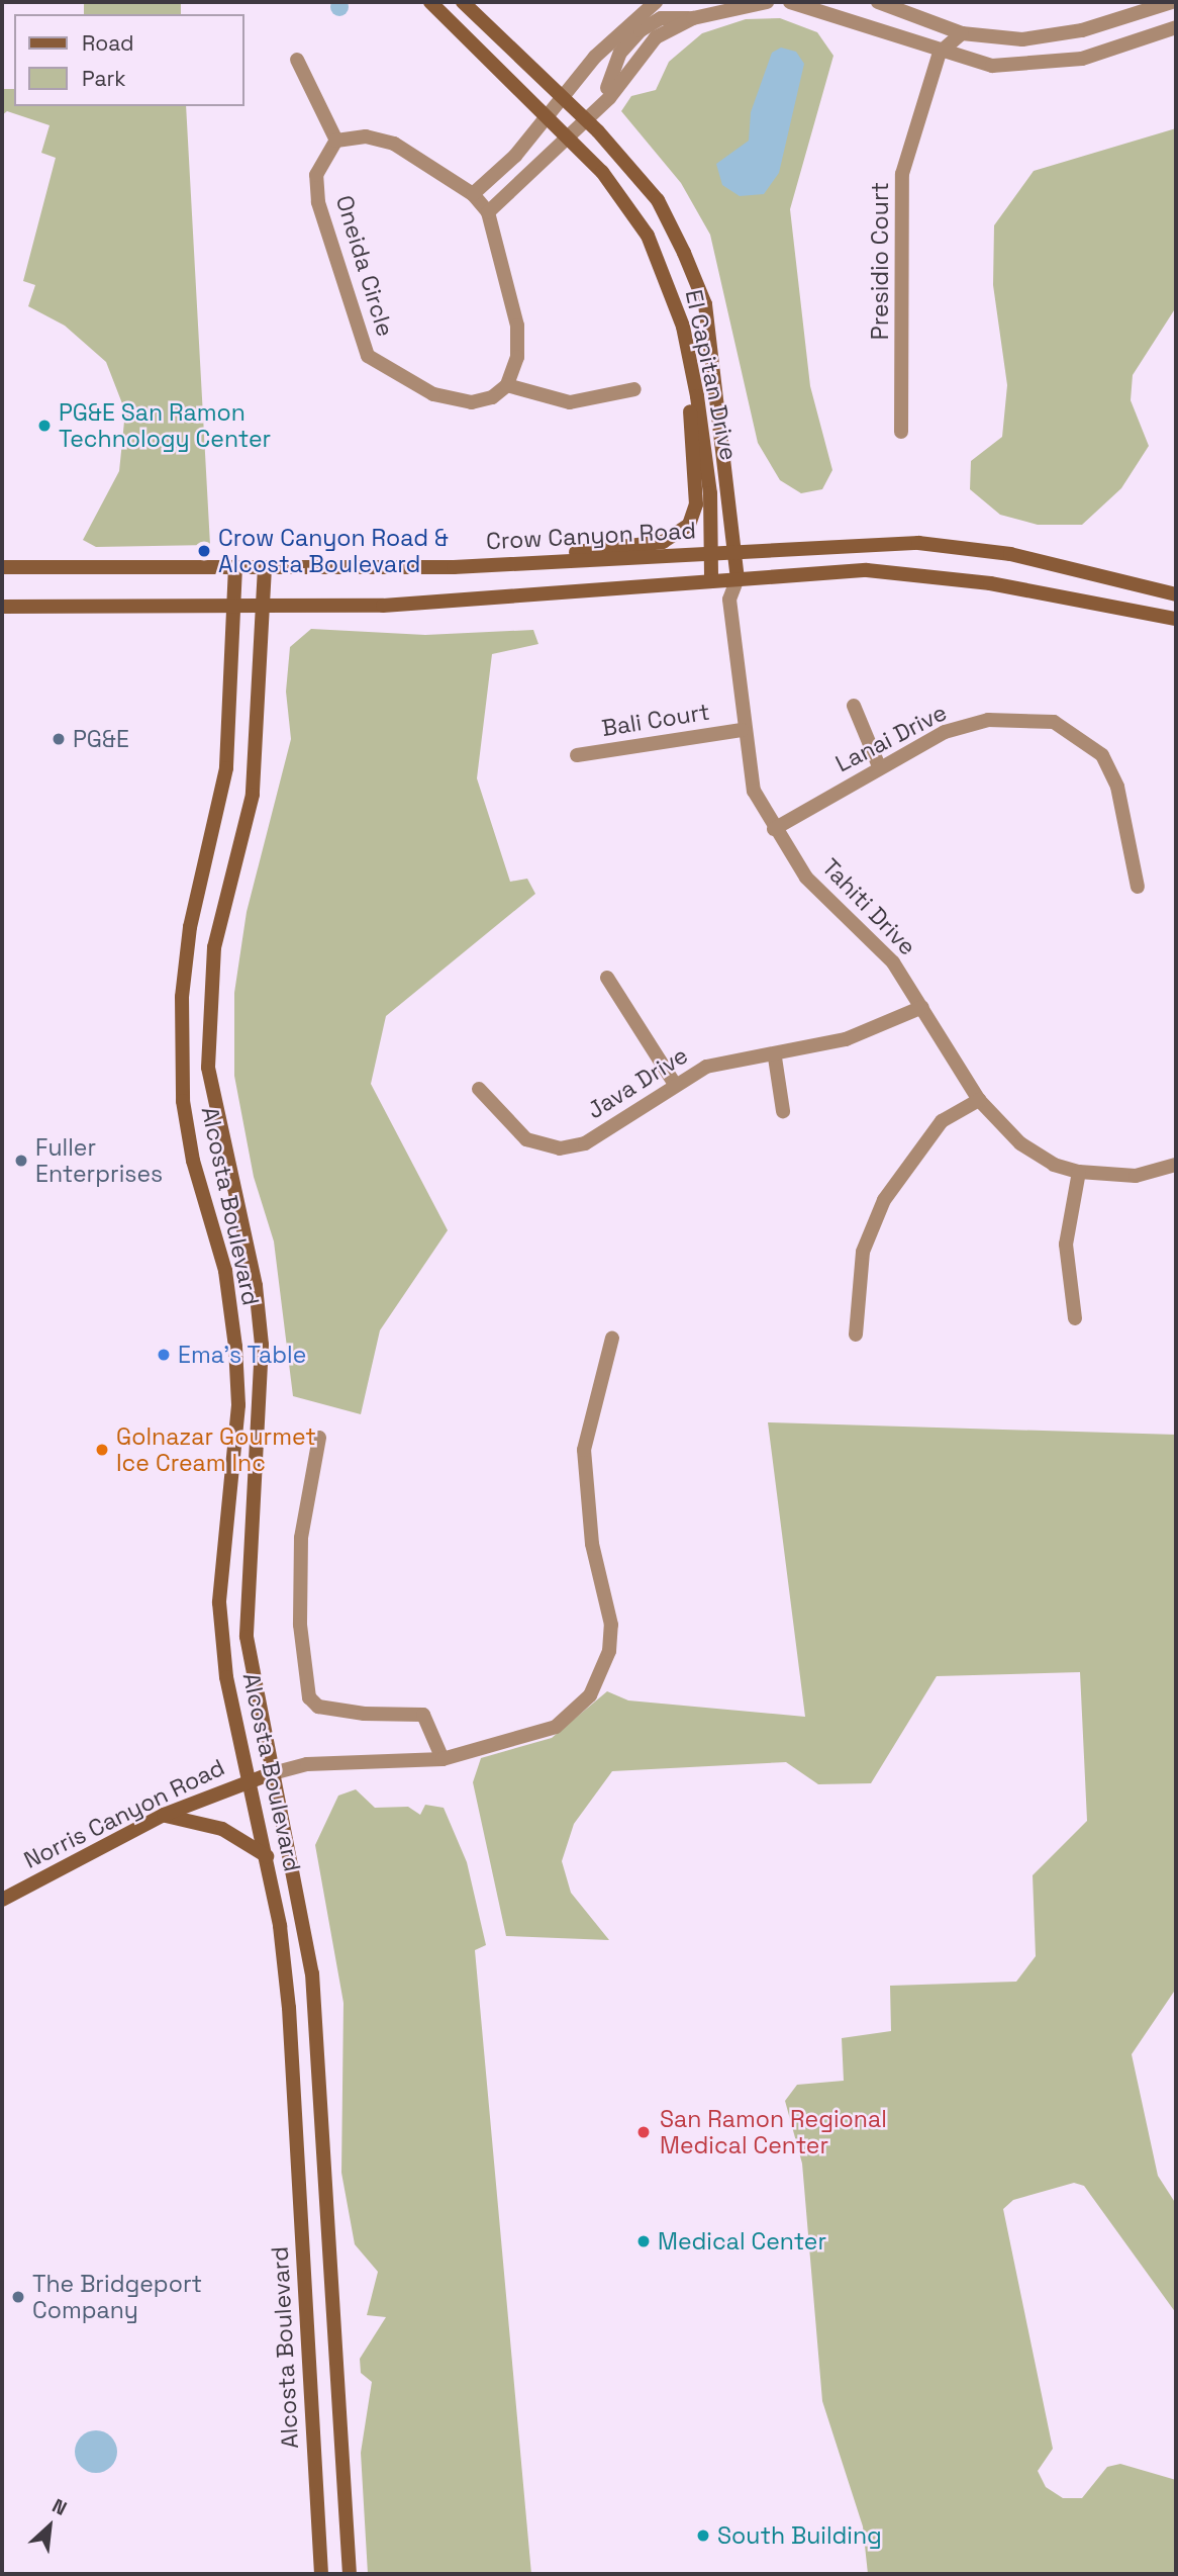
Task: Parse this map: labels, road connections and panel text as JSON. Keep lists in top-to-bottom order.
{
  "streets": {
    "main road": [
      "El Capitan Drive",
      "Crow Canyon Road",
      "Alcosta Boulevard",
      "Norris Canyon Road"
    ],
    "street": [
      "Presidio Court",
      "Oneida Circle",
      "Bali Court",
      "Lanai Drive",
      "Tahiti Drive",
      "Java Drive"
    ]
  },
  "crossings": [
    ["El Capitan Drive", "Crow Canyon Road"],
    ["El Capitan Drive", "Tahiti Drive"],
    ["Crow Canyon Road", "Alcosta Boulevard"],
    ["Bali Court", "Tahiti Drive"],
    ["Lanai Drive", "Tahiti Drive"],
    ["Tahiti Drive", "Java Drive"],
    ["Alcosta Boulevard", "Norris Canyon Road"]
  ],
  "places": [
    "PG&E San Ramon Technology Center",
    "Crow Canyon Road & Alcosta Boulevard",
    "PG&E",
    "Fuller Enterprises",
    "Ema's Table",
    "Golnazar Gourmet Ice Cream Inc",
    "San Ramon Regional Medical Center",
    "Medical Center",
    "The Bridgeport Company",
    "South Building"
  ],
  "legend": ["Road", "Park"],
  "north": "top right"
}
